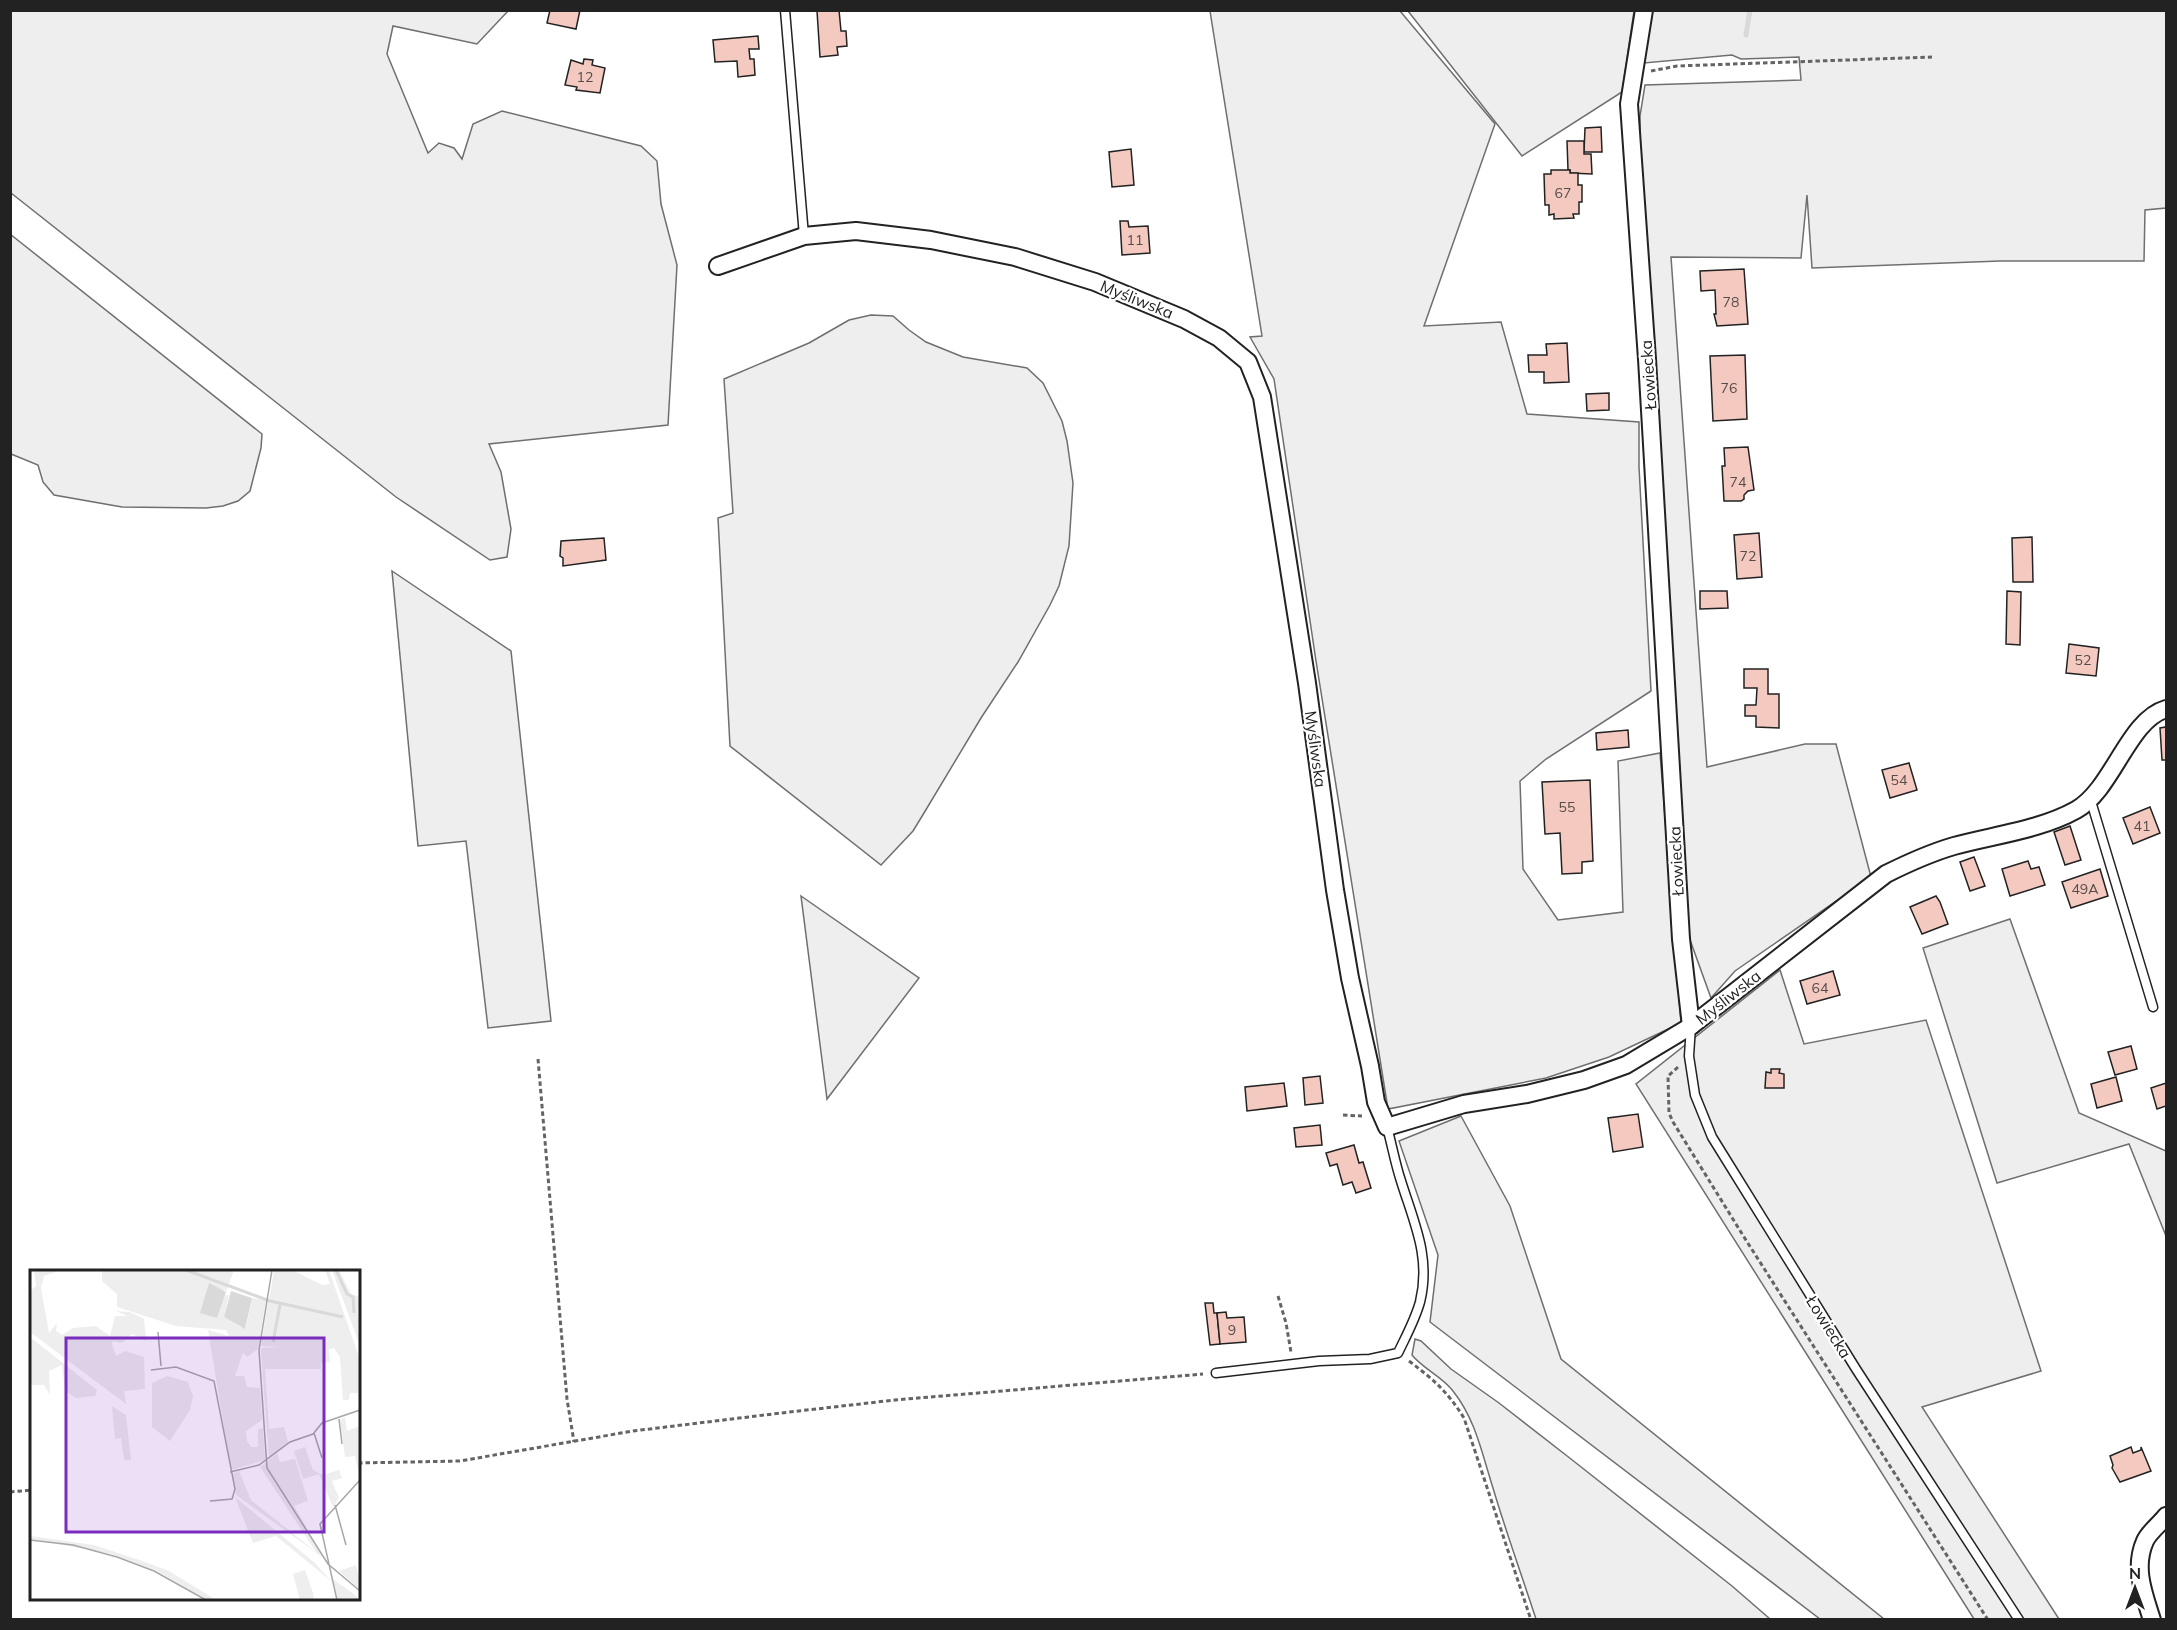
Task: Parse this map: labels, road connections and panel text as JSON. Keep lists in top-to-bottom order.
{
  "streets": {
    "street": ["Myśliwska", "Łowiecka"]
  },
  "crossings": [
    ["Myśliwska", "Łowiecka"]
  ],
  "house_numbers": [
    "12",
    "67",
    "11",
    "78",
    "76",
    "74",
    "72",
    "52",
    "54",
    "55",
    "41",
    "49A",
    "64",
    "9"
  ],
  "north": "top"
}
